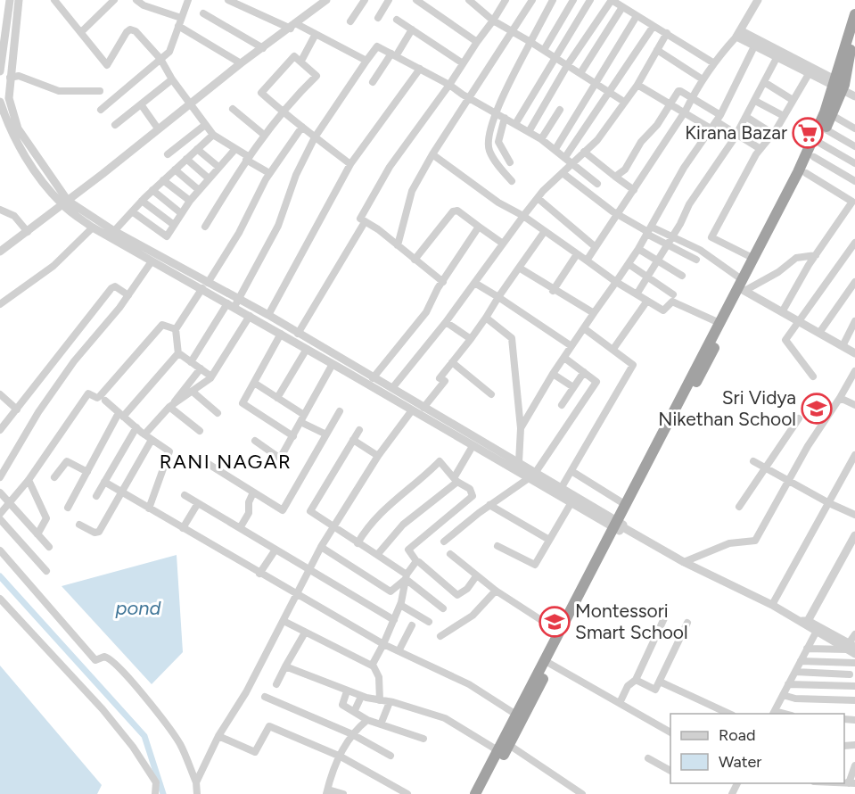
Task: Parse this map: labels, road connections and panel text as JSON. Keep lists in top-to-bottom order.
{
  "districts": ["RANI NAGAR"],
  "water": ["pond"],
  "places": {
    "supermarket": ["Kirana Bazar"],
    "school or university": ["Sri Vidya Nikethan School", "Montessori Smart School"]
  },
  "legend": ["Road", "Water"]
}
